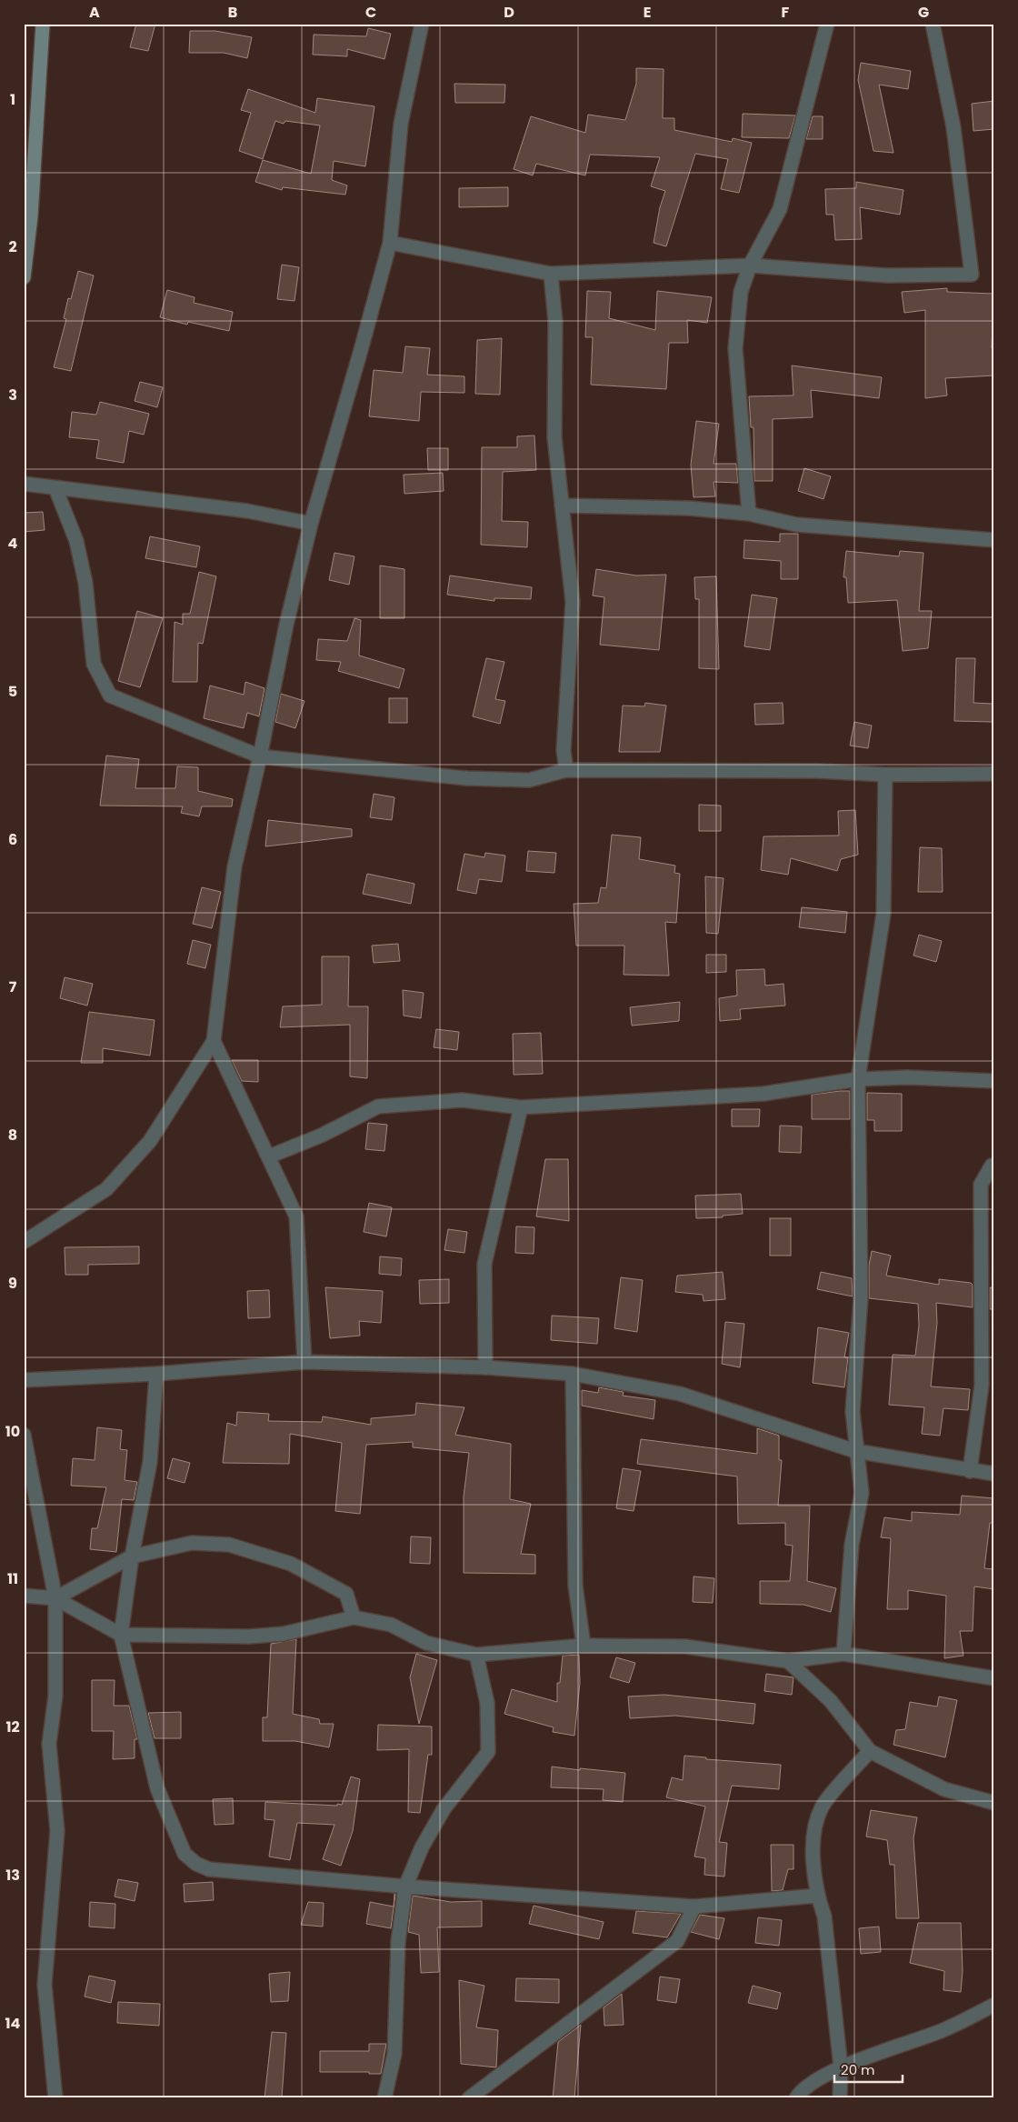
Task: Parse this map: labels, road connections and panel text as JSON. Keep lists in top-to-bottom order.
{
  "scale_bar": "20 m",
  "grid": {
    "columns": [
      "A",
      "B",
      "C",
      "D",
      "E",
      "F",
      "G"
    ],
    "rows": [
      "1",
      "2",
      "3",
      "4",
      "5",
      "6",
      "7",
      "8",
      "9",
      "10",
      "11",
      "12",
      "13",
      "14"
    ]
  }
}
